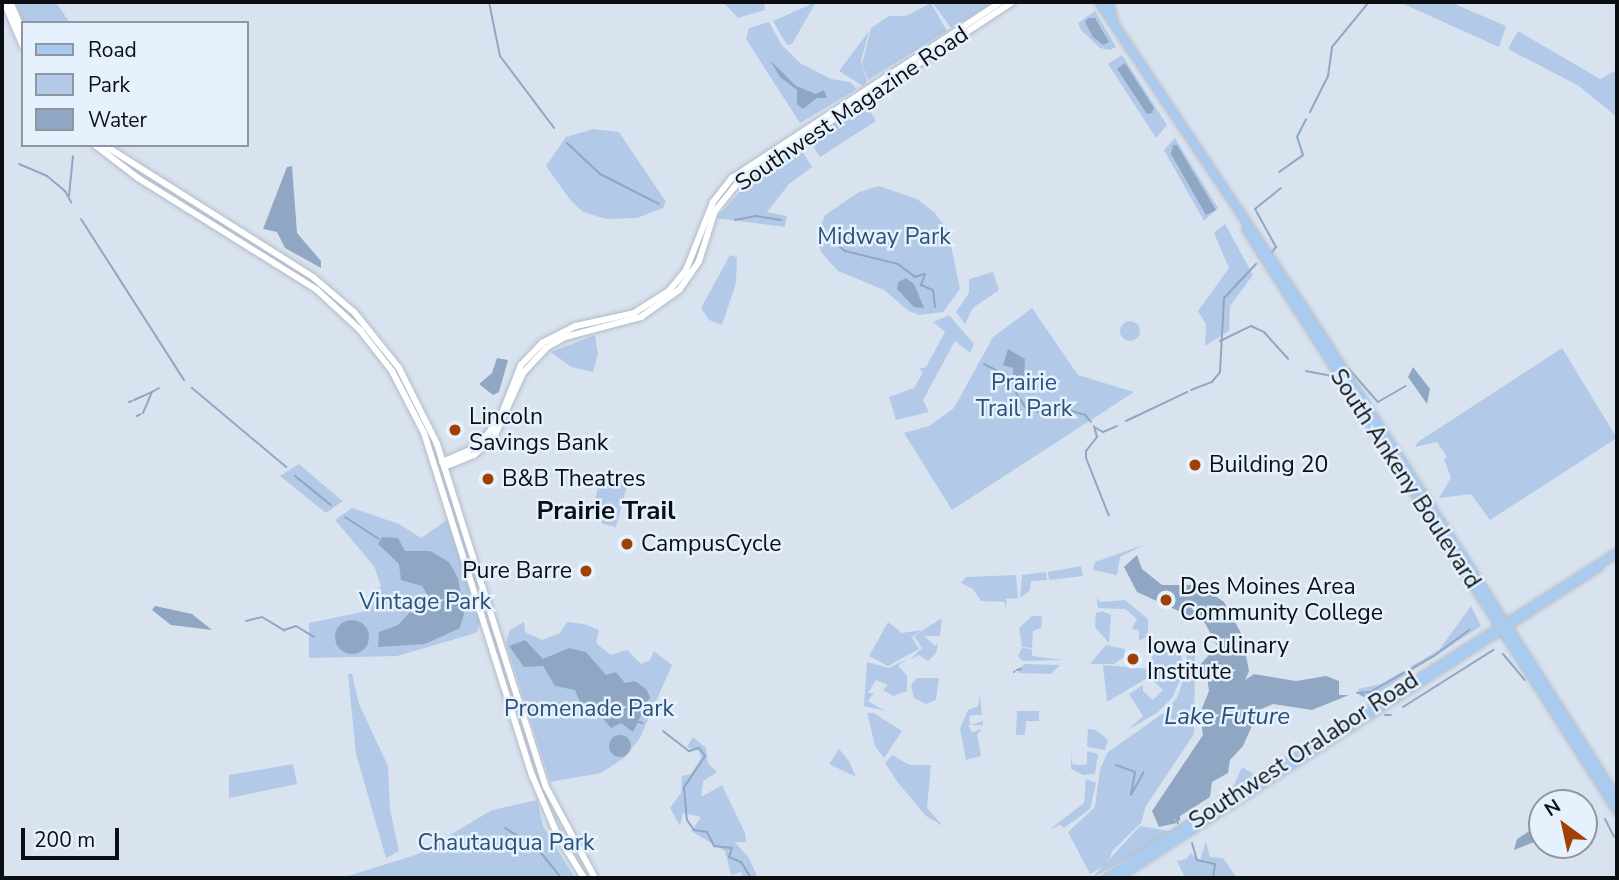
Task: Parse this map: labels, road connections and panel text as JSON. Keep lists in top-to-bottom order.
{
  "streets": {
    "main road": ["Southwest Magazine Road", "South Ankeny Boulevard", "Southwest Oralabor Road"]
  },
  "crossings": [
    ["South Ankeny Boulevard", "Southwest Oralabor Road"]
  ],
  "districts": ["Prairie Trail"],
  "water": ["Lake Future"],
  "parks": [
    "Midway Park",
    "Prairie Trail Park",
    "Vintage Park",
    "Promenade Park",
    "Chautauqua Park"
  ],
  "places": [
    "Lincoln Savings Bank",
    "Building 20",
    "B&B Theatres",
    "CampusCycle",
    "Pure Barre",
    "Des Moines Area Community College",
    "Iowa Culinary Institute"
  ],
  "legend": ["Road", "Park", "Water"],
  "scale_bar": "200 m",
  "north": "top left"
}
